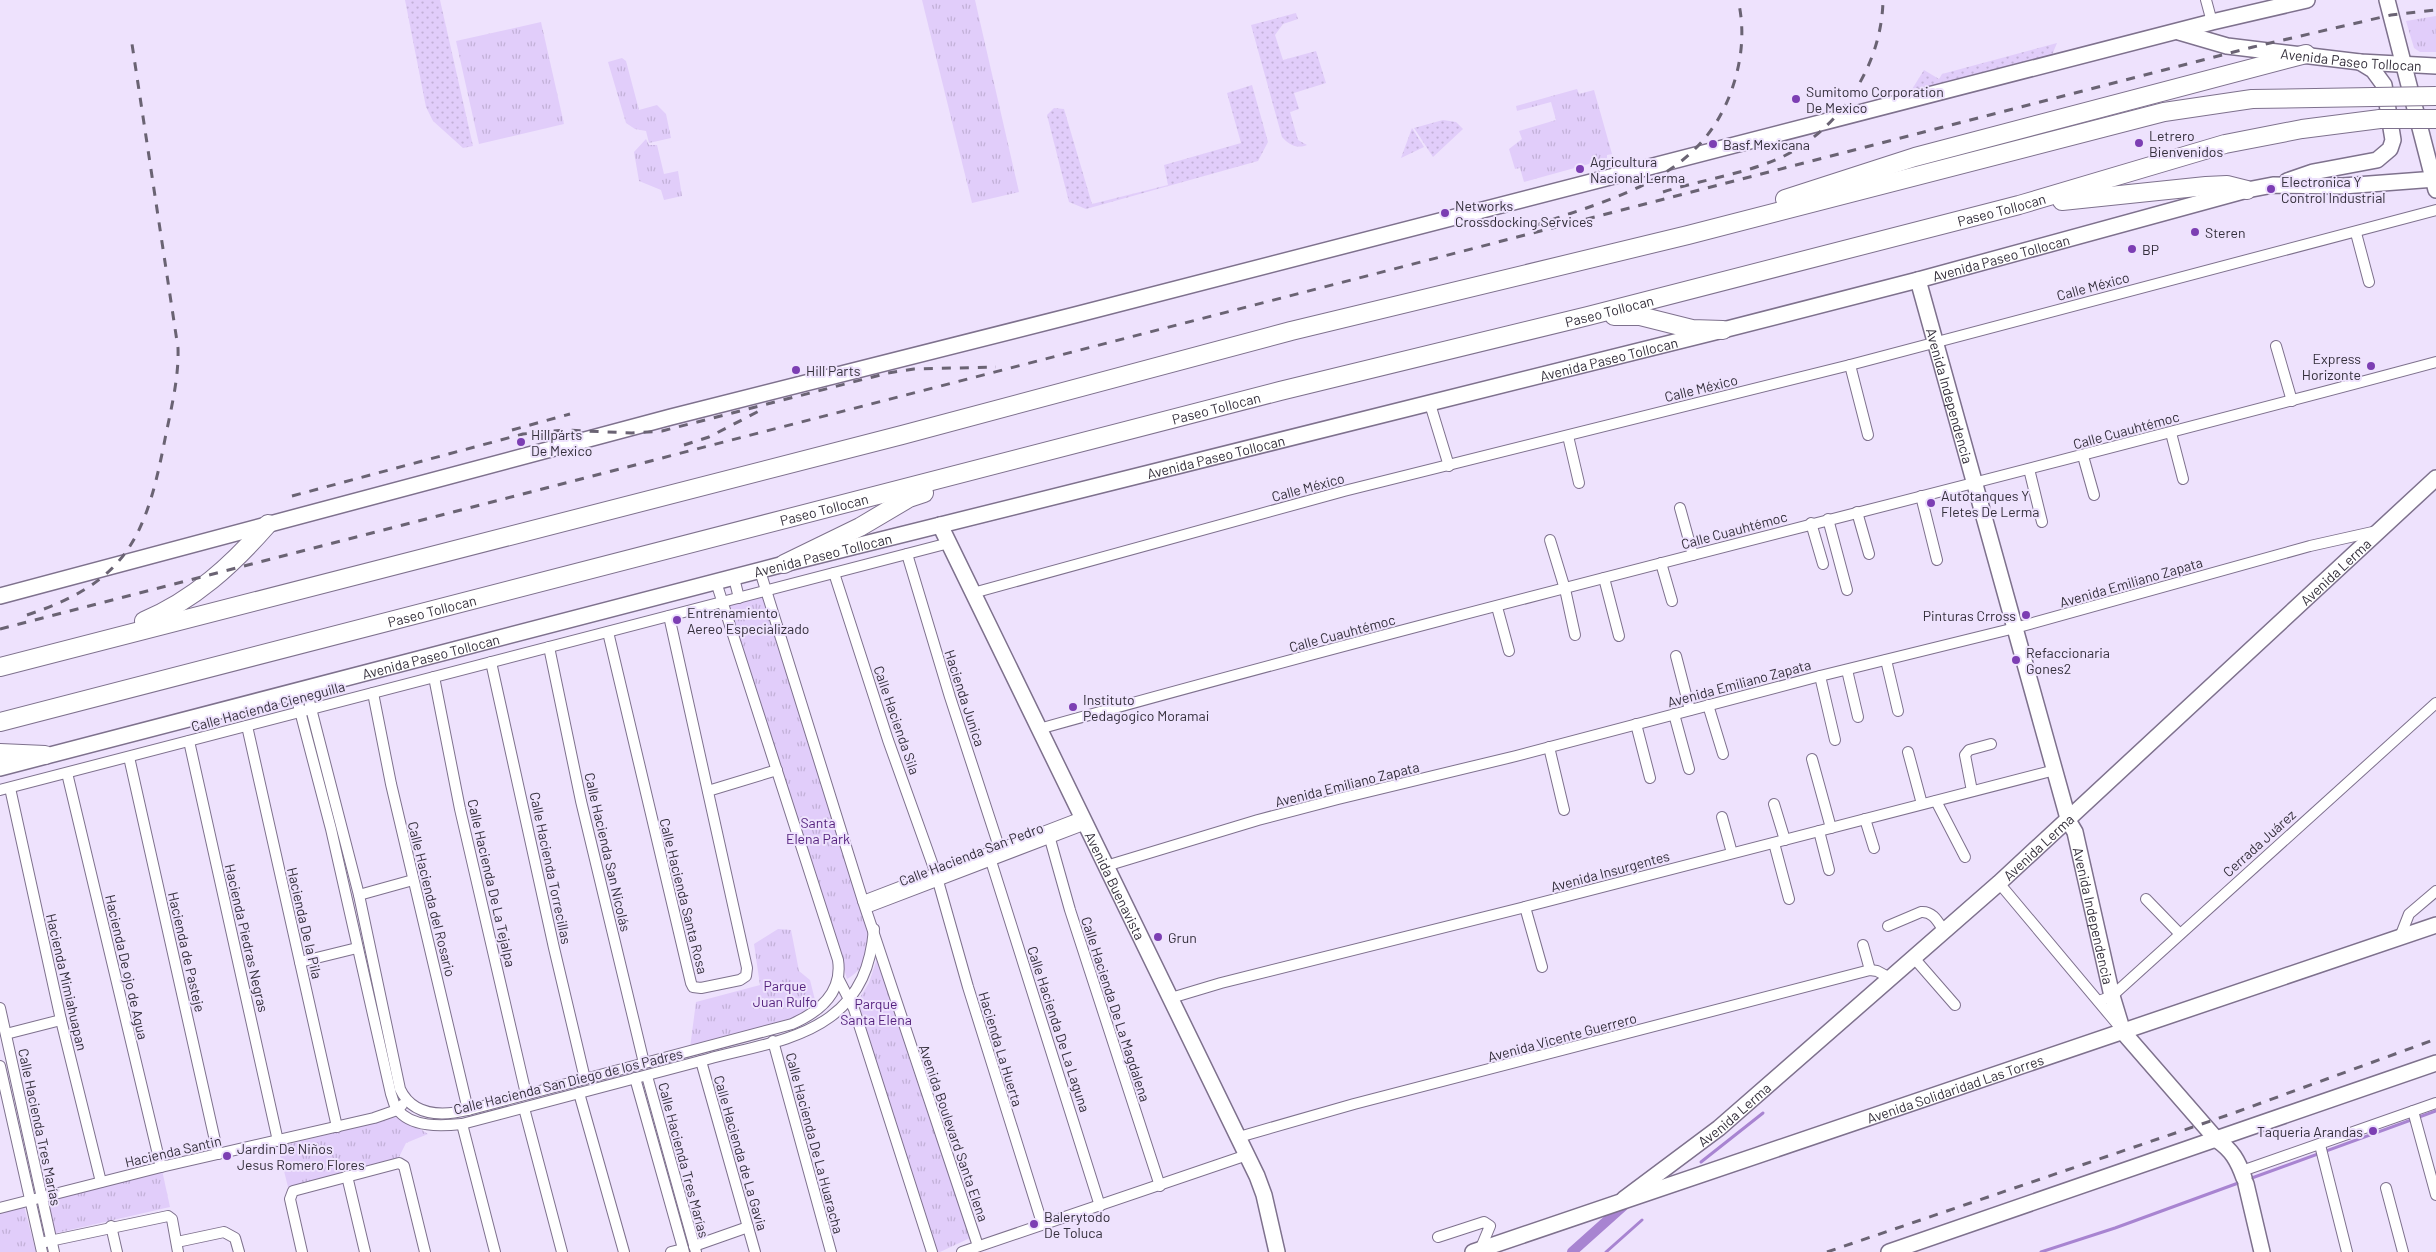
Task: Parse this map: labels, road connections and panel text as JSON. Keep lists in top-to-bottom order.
{
  "streets": {
    "highway": ["Paseo Tollocan"],
    "main road": [
      "Avenida Paseo Tollocan",
      "Avenida Independencia",
      "Avenida Lerma",
      "Avenida Buenavista",
      "Avenida Solidaridad Las Torres"
    ],
    "street": [
      "Calle México",
      "Calle Cuauhtémoc",
      "Avenida Emiliano Zapata",
      "Hacienda Junica",
      "Calle Hacienda Cieneguilla",
      "Calle Hacienda Sila",
      "Cerrada Juárez",
      "Calle Hacienda San Nicolás",
      "Calle Hacienda San Pedro",
      "Calle Hacienda Torrecillas",
      "Avenida Insurgentes",
      "Calle Hacienda De La Tejalpa",
      "Calle Hacienda Santa Rosa",
      "Calle Hacienda del Rosario",
      "Hacienda De la Pila",
      "Hacienda Piedras Negras",
      "Hacienda de Pasteje",
      "Hacienda De ojo de Agua",
      "Hacienda Mimiahuapan",
      "Calle Hacienda De La Magdalena",
      "Calle Hacienda De La Laguna",
      "Avenida Vicente Guerrero",
      "Hacienda La Huerta",
      "Calle Hacienda San Diego de los Padres",
      "Calle Hacienda Tres Marías",
      "Avenida Boulevard Santa Elena",
      "Calle Hacienda De La Huaracha",
      "Hacienda Santin",
      "Calle Hacienda de La Gavia"
    ]
  },
  "crossings": [
    ["Avenida Paseo Tollocan", "Avenida Independencia"],
    ["Avenida Paseo Tollocan", "Avenida Buenavista"],
    ["Avenida Paseo Tollocan", "Avenida Boulevard Santa Elena"],
    ["Calle México", "Avenida Independencia"],
    ["Calle México", "Avenida Buenavista"],
    ["Avenida Independencia", "Calle Cuauhtémoc"],
    ["Avenida Independencia", "Avenida Lerma"],
    ["Avenida Independencia", "Avenida Emiliano Zapata"],
    ["Avenida Independencia", "Cerrada Juárez"],
    ["Avenida Independencia", "Avenida Insurgentes"],
    ["Avenida Independencia", "Avenida Solidaridad Las Torres"],
    ["Calle Cuauhtémoc", "Avenida Buenavista"],
    ["Avenida Lerma", "Avenida Emiliano Zapata"],
    ["Avenida Lerma", "Avenida Solidaridad Las Torres"],
    ["Avenida Emiliano Zapata", "Avenida Buenavista"],
    ["Hacienda Junica", "Calle Hacienda Cieneguilla"],
    ["Hacienda Junica", "Calle Hacienda San Pedro"],
    ["Calle Hacienda Cieneguilla", "Calle Hacienda Sila"],
    ["Calle Hacienda Cieneguilla", "Calle Hacienda San Nicolás"],
    ["Calle Hacienda Cieneguilla", "Calle Hacienda Torrecillas"],
    ["Calle Hacienda Cieneguilla", "Calle Hacienda De La Tejalpa"],
    ["Calle Hacienda Cieneguilla", "Avenida Buenavista"],
    ["Calle Hacienda Cieneguilla", "Calle Hacienda Santa Rosa"],
    ["Calle Hacienda Cieneguilla", "Calle Hacienda del Rosario"],
    ["Calle Hacienda Cieneguilla", "Hacienda De la Pila"],
    ["Calle Hacienda Cieneguilla", "Hacienda Piedras Negras"],
    ["Calle Hacienda Cieneguilla", "Hacienda de Pasteje"],
    ["Calle Hacienda Cieneguilla", "Hacienda De ojo de Agua"],
    ["Calle Hacienda Cieneguilla", "Hacienda Mimiahuapan"],
    ["Calle Hacienda Cieneguilla", "Avenida Boulevard Santa Elena"],
    ["Calle Hacienda Sila", "Calle Hacienda San Pedro"],
    ["Calle Hacienda Sila", "Hacienda La Huerta"],
    ["Calle Hacienda San Nicolás", "Calle Hacienda San Diego de los Padres"],
    ["Calle Hacienda San Pedro", "Avenida Buenavista"],
    ["Calle Hacienda San Pedro", "Calle Hacienda De La Magdalena"],
    ["Calle Hacienda San Pedro", "Calle Hacienda De La Laguna"],
    ["Calle Hacienda San Pedro", "Hacienda La Huerta"],
    ["Calle Hacienda San Pedro", "Avenida Boulevard Santa Elena"],
    ["Calle Hacienda Torrecillas", "Calle Hacienda San Diego de los Padres"],
    ["Avenida Insurgentes", "Avenida Buenavista"],
    ["Calle Hacienda De La Tejalpa", "Calle Hacienda San Diego de los Padres"],
    ["Avenida Buenavista", "Avenida Vicente Guerrero"],
    ["Calle Hacienda del Rosario", "Calle Hacienda San Diego de los Padres"],
    ["Hacienda De la Pila", "Hacienda Santin"],
    ["Hacienda Piedras Negras", "Hacienda Santin"],
    ["Hacienda de Pasteje", "Hacienda Santin"],
    ["Hacienda De ojo de Agua", "Hacienda Santin"],
    ["Hacienda Mimiahuapan", "Hacienda Santin"],
    ["Calle Hacienda San Diego de los Padres", "Calle Hacienda Tres Marías"],
    ["Calle Hacienda San Diego de los Padres", "Avenida Boulevard Santa Elena"],
    ["Calle Hacienda San Diego de los Padres", "Calle Hacienda De La Huaracha"],
    ["Calle Hacienda San Diego de los Padres", "Hacienda Santin"],
    ["Calle Hacienda San Diego de los Padres", "Calle Hacienda de La Gavia"],
    ["Calle Hacienda Tres Marías", "Hacienda Santin"]
  ],
  "parks": ["Santa Elena Park", "Parque Juan Rulfo", "Parque Santa Elena"],
  "places": [
    "Sumitomo Corporation De Mexico",
    "Letrero Bienvenidos",
    "Basf Mexicana",
    "Agricultura Nacional Lerma",
    "Electronica Y Control Industrial",
    "Networks Crossdocking Services",
    "Steren",
    "BP",
    "Express Horizonte",
    "Hill Parts",
    "Hillpárts De Mexico",
    "Autotanques Y Fletes De Lerma",
    "Pinturas Crross",
    "Entrenamiento Aereo Especializado",
    "Refaccionaria Gones2",
    "Instituto Pedagogico Moramai",
    "Grun",
    "Taqueria Arandas",
    "Jardin De Niños Jesus Romero Flores",
    "Balerytodo De Toluca"
  ]
}
